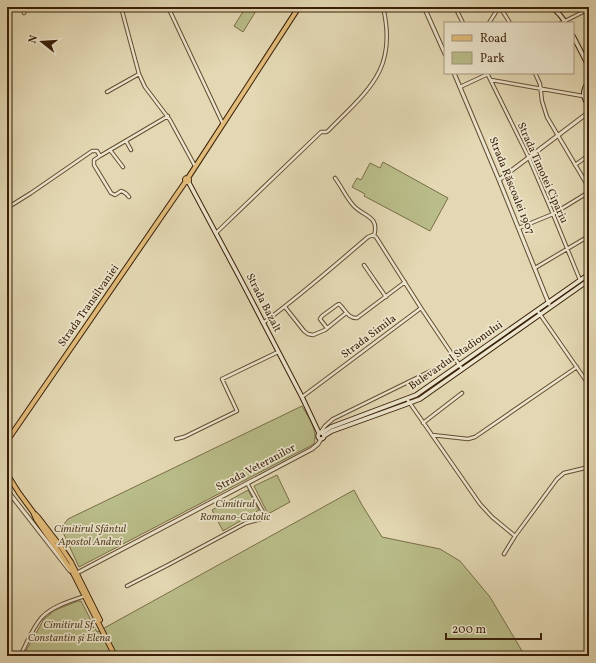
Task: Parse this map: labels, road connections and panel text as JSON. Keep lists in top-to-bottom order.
{
  "streets": {
    "main road": ["Strada Bazalt", "Strada Transilvaniei", "Bulevardul Stadionului"],
    "street": [
      "Strada Timotei Cipariu",
      "Strada Răscoalei 1907",
      "Strada Simila",
      "Strada Veteranilor"
    ]
  },
  "crossings": [
    ["Strada Timotei Cipariu", "Bulevardul Stadionului"],
    ["Strada Răscoalei 1907", "Bulevardul Stadionului"],
    ["Strada Bazalt", "Strada Transilvaniei"],
    ["Strada Bazalt", "Strada Simila"],
    ["Strada Bazalt", "Bulevardul Stadionului"],
    ["Strada Bazalt", "Strada Veteranilor"],
    ["Bulevardul Stadionului", "Strada Veteranilor"]
  ],
  "parks": ["Cimitirul Romano-Catolic", "Cimitirul Sfântul Apostol Andrei", "Cimitirul Sf. Constantin și Elena"],
  "legend": ["Road", "Park"],
  "scale_bar": "200 m",
  "north": "left"
}
